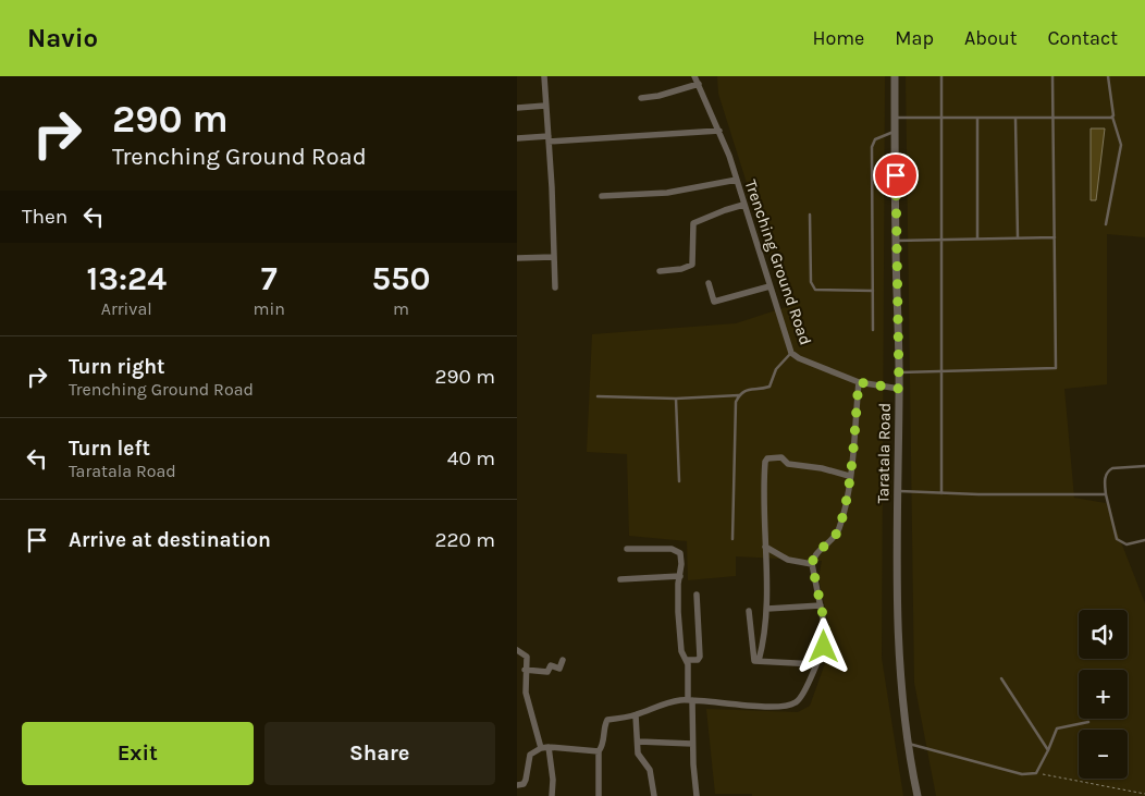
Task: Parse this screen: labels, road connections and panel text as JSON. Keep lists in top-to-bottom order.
{
  "streets": {
    "street": ["Trenching Ground Road", "Taratala Road"]
  },
  "crossings": [
    ["Trenching Ground Road", "Taratala Road"]
  ],
  "page": {
    "header": "Navio",
    "nav": [
      "Home",
      "Map",
      "About",
      "Contact"
    ],
    "turn": ["290 m", "Trenching Ground Road"],
    "then": "Then",
    "eta": [
      "13:24",
      "Arrival",
      "7",
      "min",
      "550",
      "m"
    ],
    "list": [
      {
        "name": "Turn right",
        "note": "Trenching Ground Road",
        "value": "290 m"
      },
      {
        "name": "Turn left",
        "note": "Taratala Road",
        "value": "40 m"
      },
      {
        "name": "Arrive at destination",
        "value": "220 m"
      }
    ],
    "map_buttons": ["+", "−"],
    "buttons": ["Exit", "Share"]
  }
}
